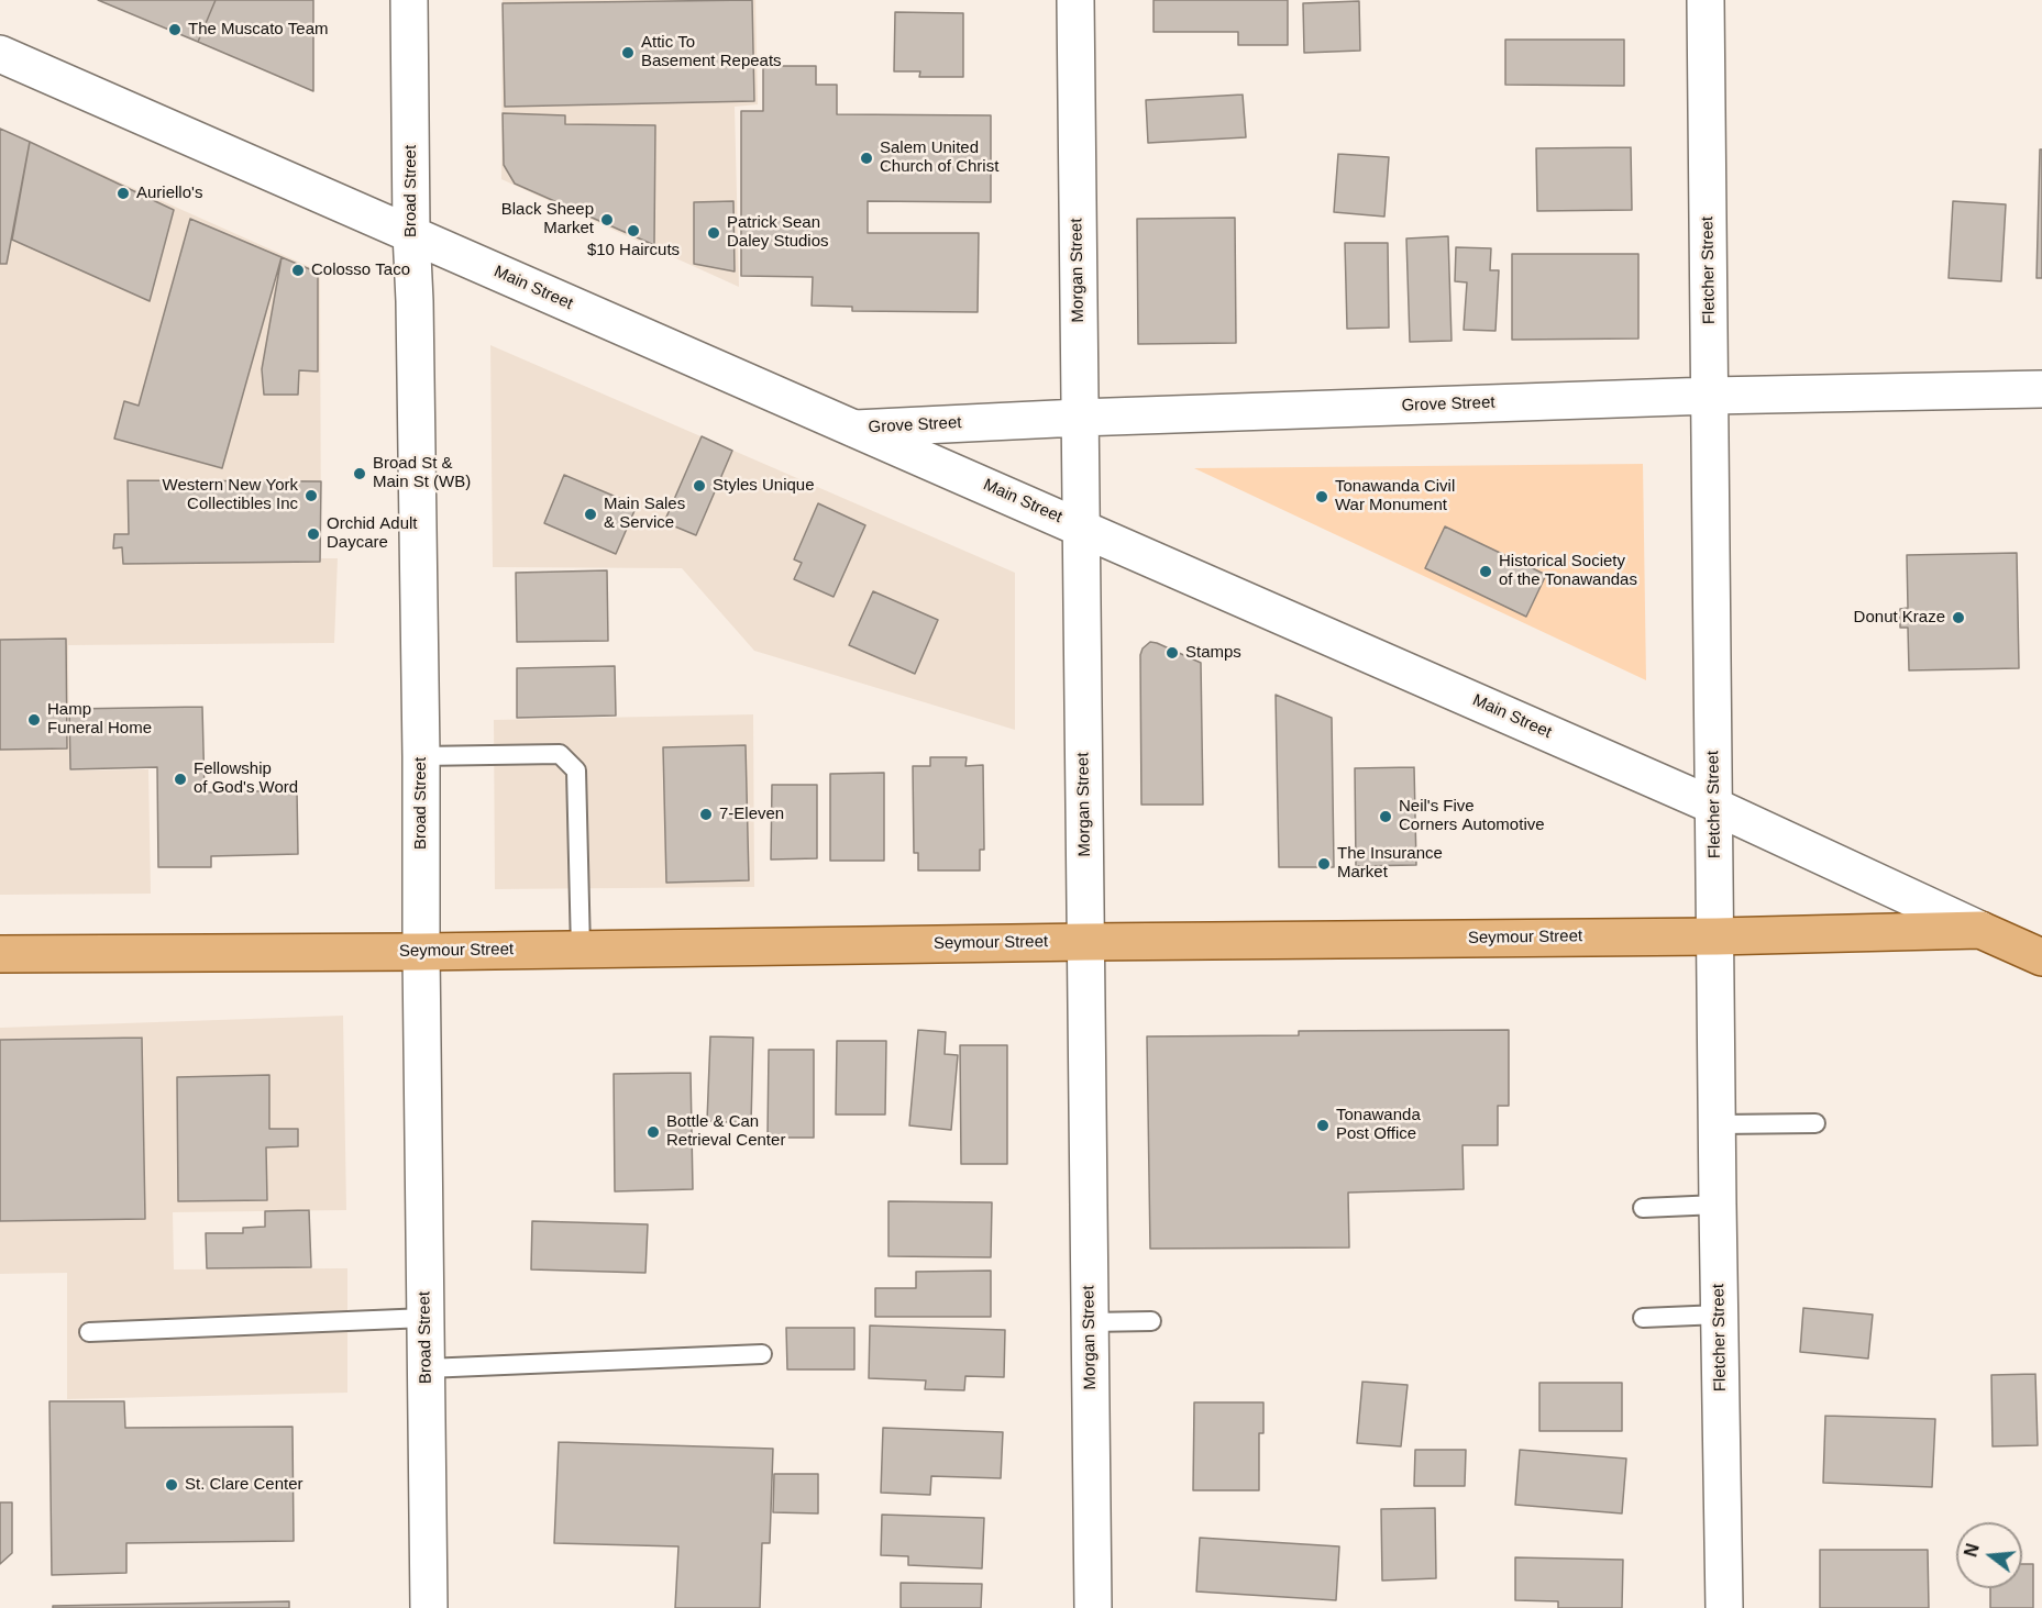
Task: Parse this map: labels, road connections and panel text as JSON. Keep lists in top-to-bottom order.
{
  "streets": {
    "main road": ["Main Street", "Seymour Street"],
    "street": [
      "Broad Street",
      "Morgan Street",
      "Fletcher Street",
      "Grove Street"
    ]
  },
  "crossings": [
    ["Broad Street", "Main Street"],
    ["Broad Street", "Seymour Street"],
    ["Morgan Street", "Main Street"],
    ["Morgan Street", "Grove Street"],
    ["Morgan Street", "Seymour Street"],
    ["Fletcher Street", "Main Street"],
    ["Fletcher Street", "Grove Street"],
    ["Fletcher Street", "Seymour Street"],
    ["Main Street", "Grove Street"],
    ["Main Street", "Seymour Street"]
  ],
  "places": [
    "The Muscato Team",
    "Attic To Basement Repeats",
    "Salem United Church of Christ",
    "Auriello's",
    "Black Sheep Market",
    "$10 Haircuts",
    "Patrick Sean Daley Studios",
    "Colosso Taco",
    "Broad St & Main St (WB)",
    "Styles Unique",
    "Western New York Collectibles Inc",
    "Tonawanda Civil War Monument",
    "Main Sales & Service",
    "Orchid Adult Daycare",
    "Historical Society of the Tonawandas",
    "Donut Kraze",
    "Stamps",
    "Hamp Funeral Home",
    "Fellowship of God's Word",
    "7-Eleven",
    "Neil's Five Corners Automotive",
    "The Insurance Market",
    "Tonawanda Post Office",
    "Bottle & Can Retrieval Center",
    "St. Clare Center"
  ],
  "north": "left"
}
